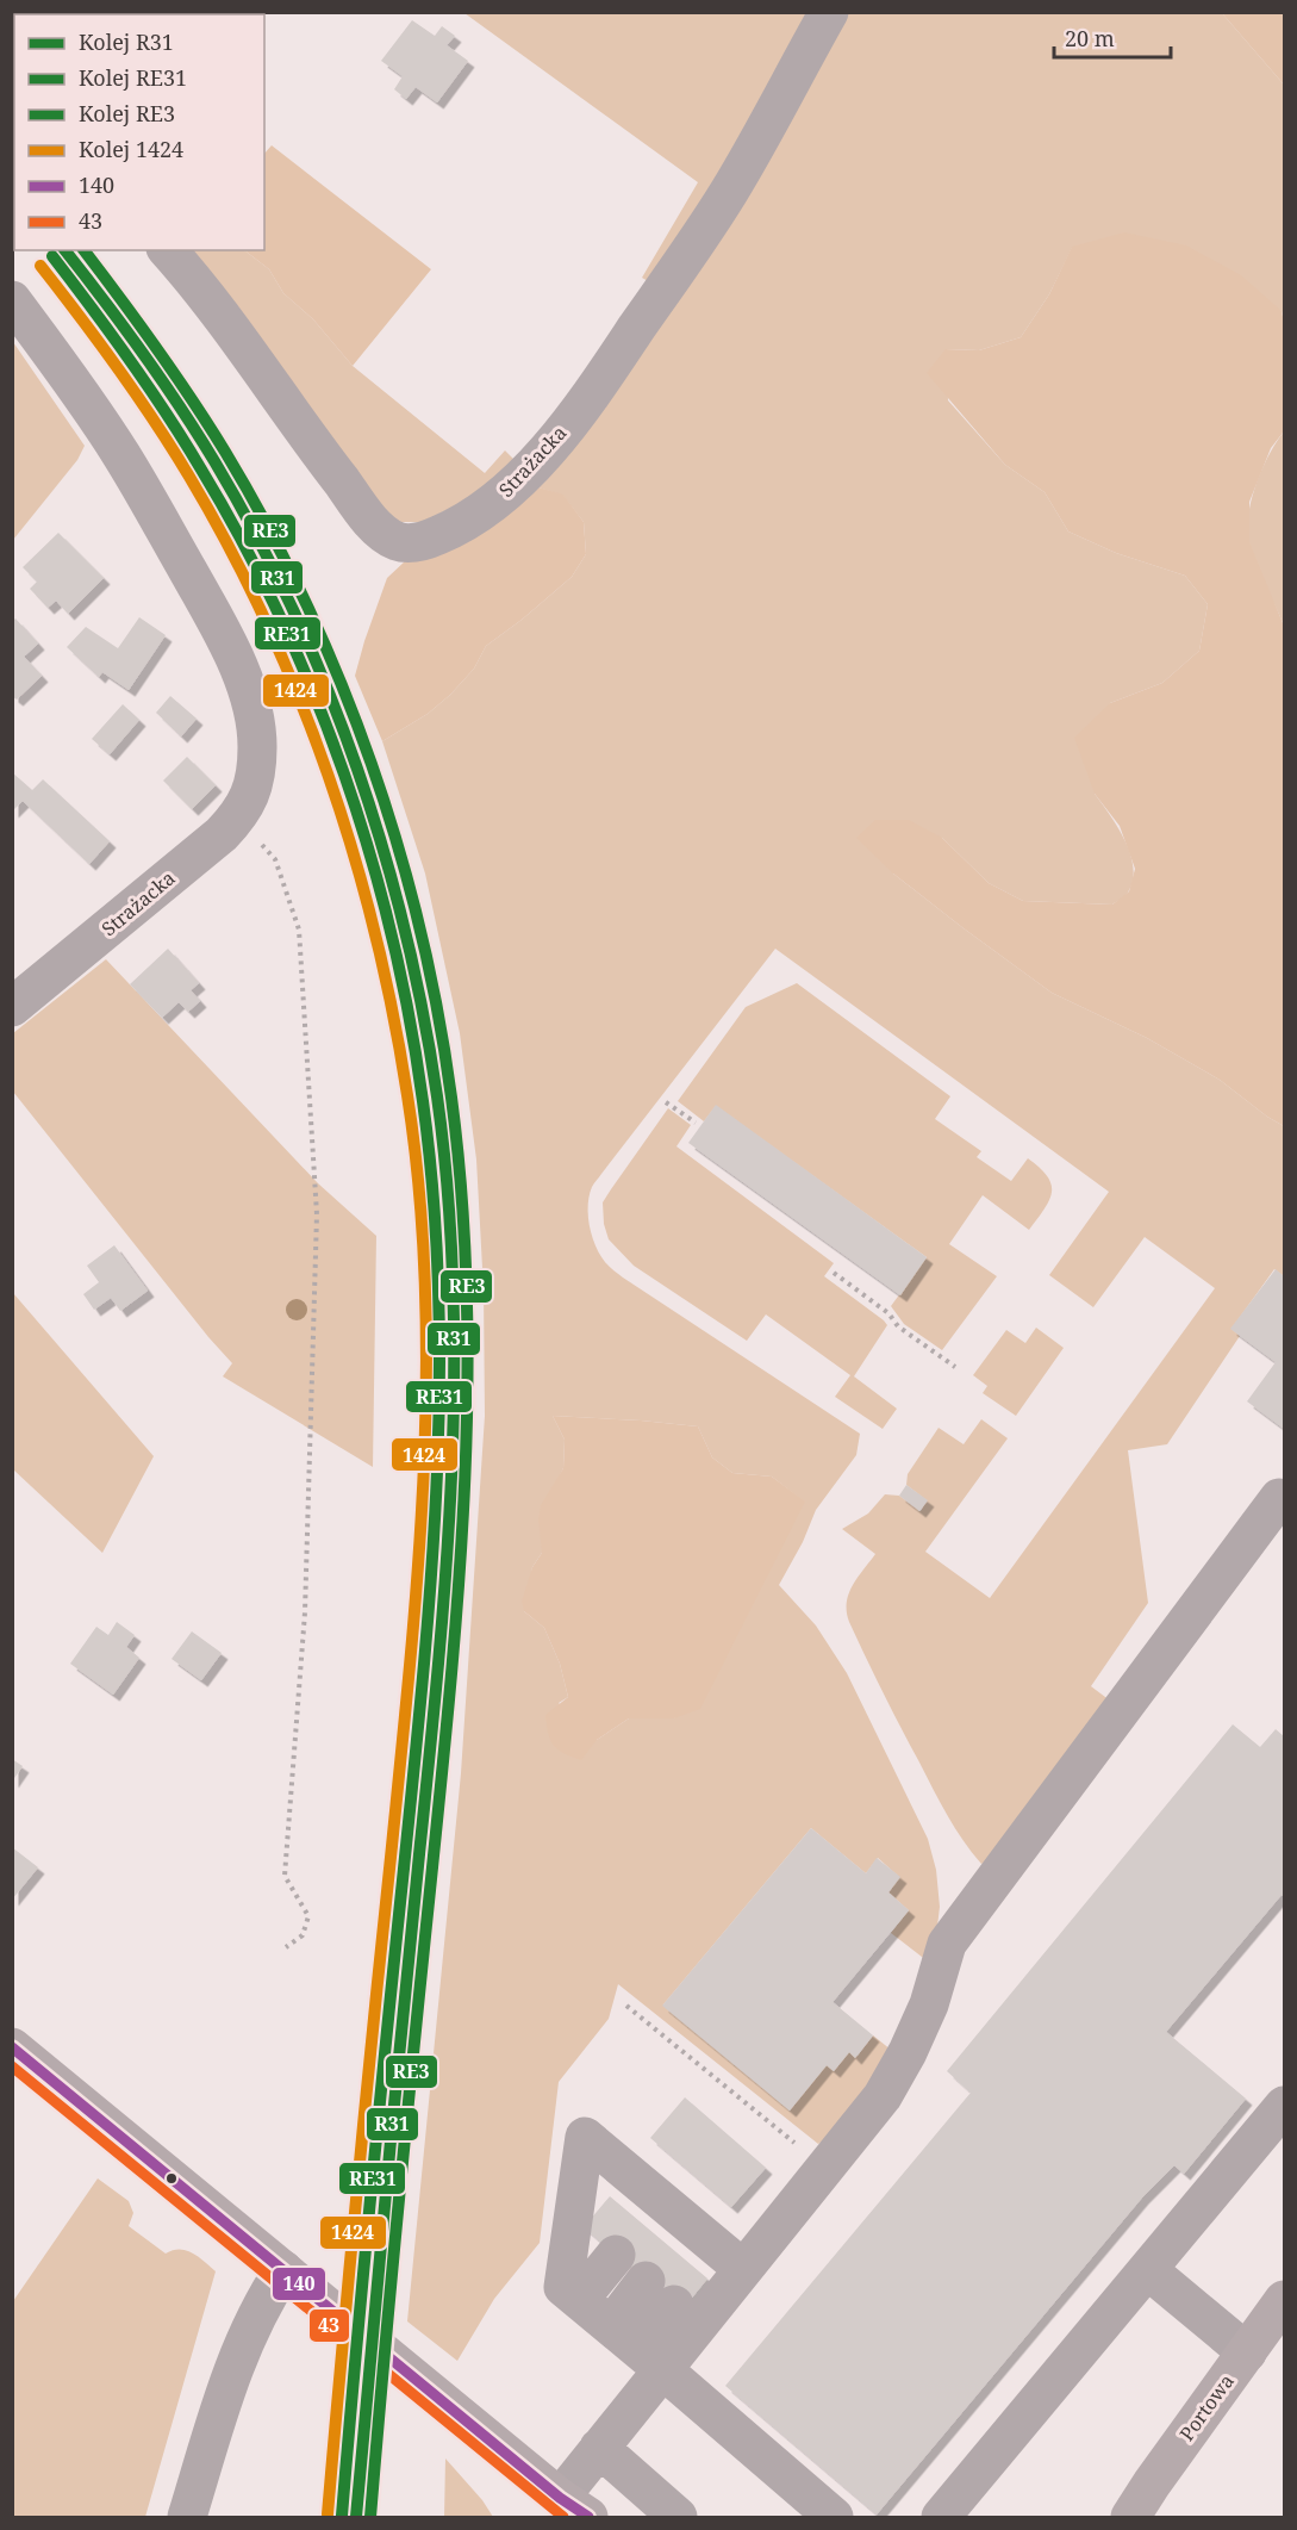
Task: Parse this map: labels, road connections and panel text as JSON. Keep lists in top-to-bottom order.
{
  "streets": {
    "main road": ["Portowa"],
    "street": ["Strażacka"]
  },
  "lines": [
    "rail line R31",
    "rail line RE3",
    "rail line RE31",
    "rail line 1424",
    "transit line 140",
    "transit line 43"
  ],
  "legend": [
    "Kolej R31",
    "Kolej RE31",
    "Kolej RE3",
    "Kolej 1424",
    "140",
    "43"
  ],
  "scale_bar": "20 m"
}
